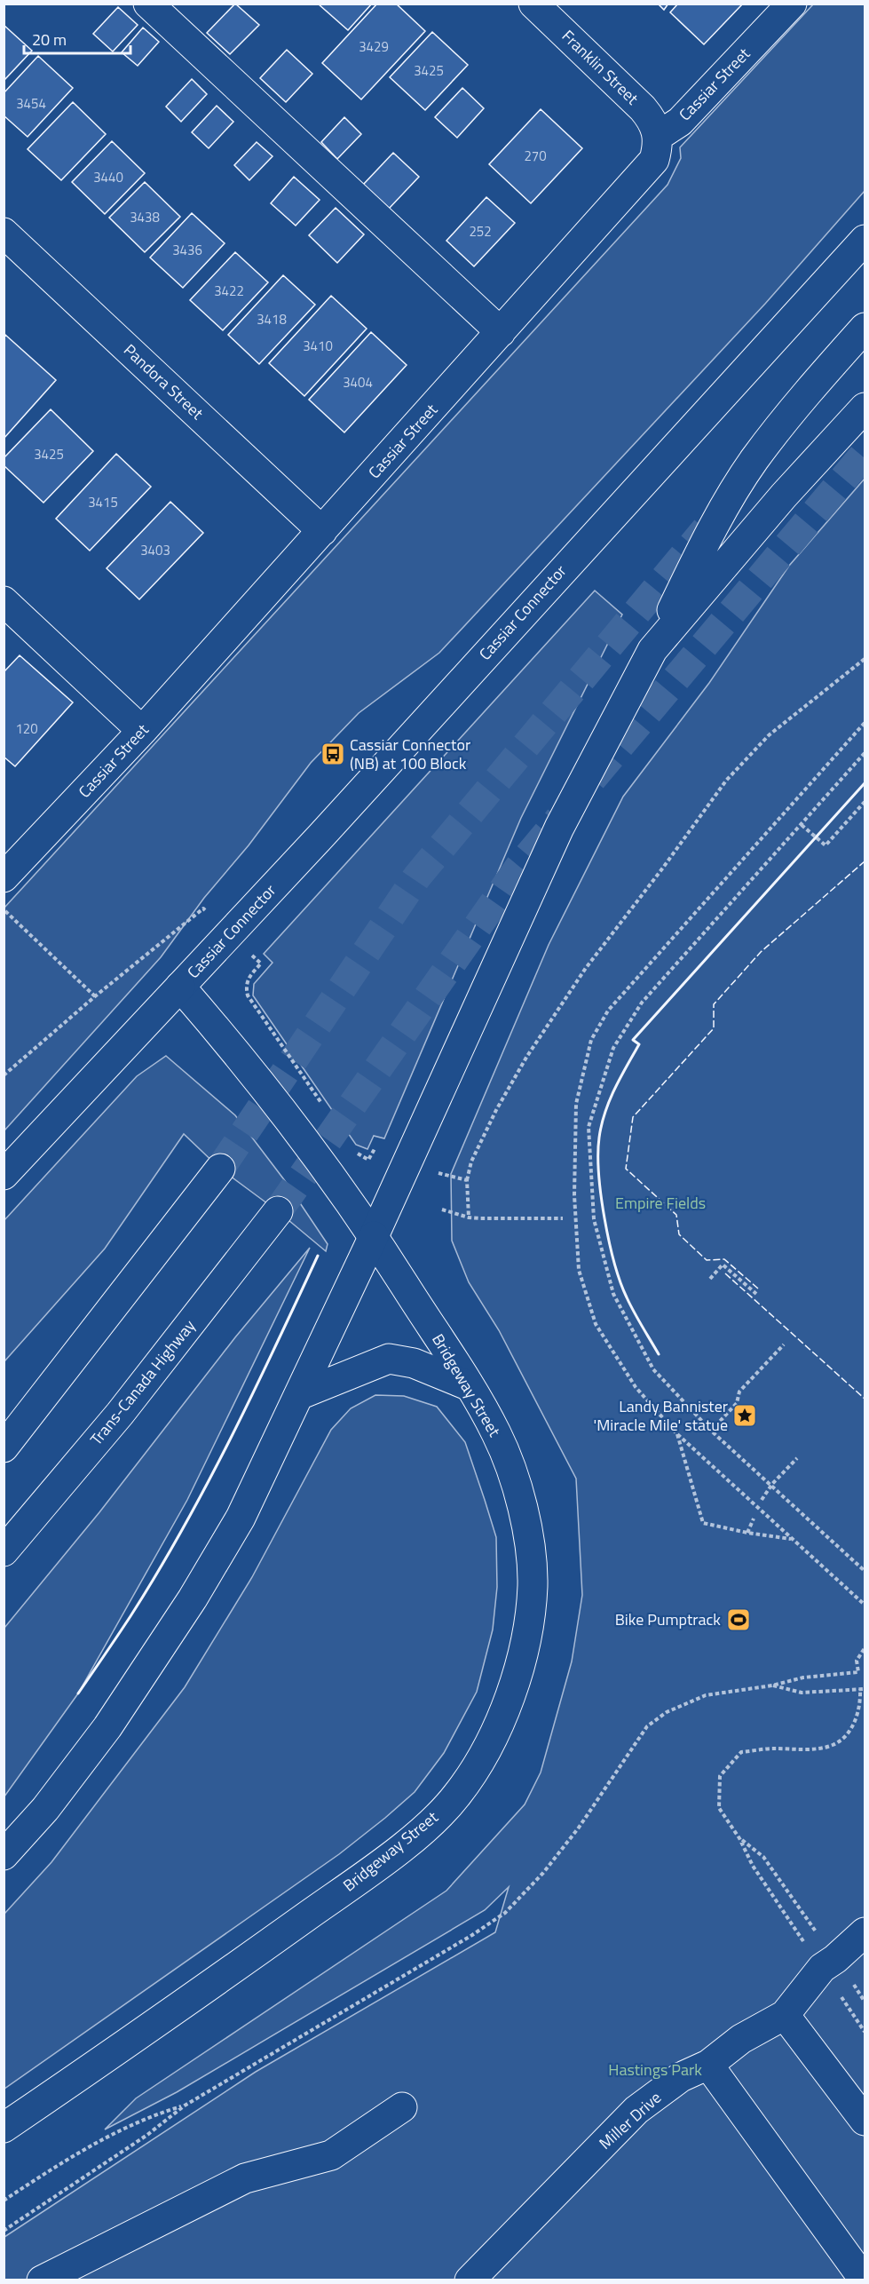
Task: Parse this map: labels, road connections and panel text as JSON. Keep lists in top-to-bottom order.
{
  "streets": {
    "main road": [
      "Franklin Street",
      "Cassiar Street",
      "Pandora Street",
      "Cassiar Connector",
      "Trans-Canada Highway",
      "Bridgeway Street",
      "Miller Drive"
    ]
  },
  "crossings": [
    ["Franklin Street", "Cassiar Street"],
    ["Cassiar Street", "Pandora Street"],
    ["Cassiar Connector", "Bridgeway Street"]
  ],
  "parks": ["Empire Fields", "Hastings Park"],
  "places": {
    "bus stop": ["Cassiar Connector (NB) at 100 Block"],
    "place": ["Landy Bannister 'Miracle Mile' statue"],
    "sports": ["Bike Pumptrack"]
  },
  "house_numbers": [
    "3429",
    "3425",
    "3454",
    "270",
    "3440",
    "3438",
    "252",
    "3436",
    "3422",
    "3418",
    "3410",
    "3404",
    "3425",
    "3415",
    "3403",
    "120"
  ],
  "scale_bar": "20 m"
}
